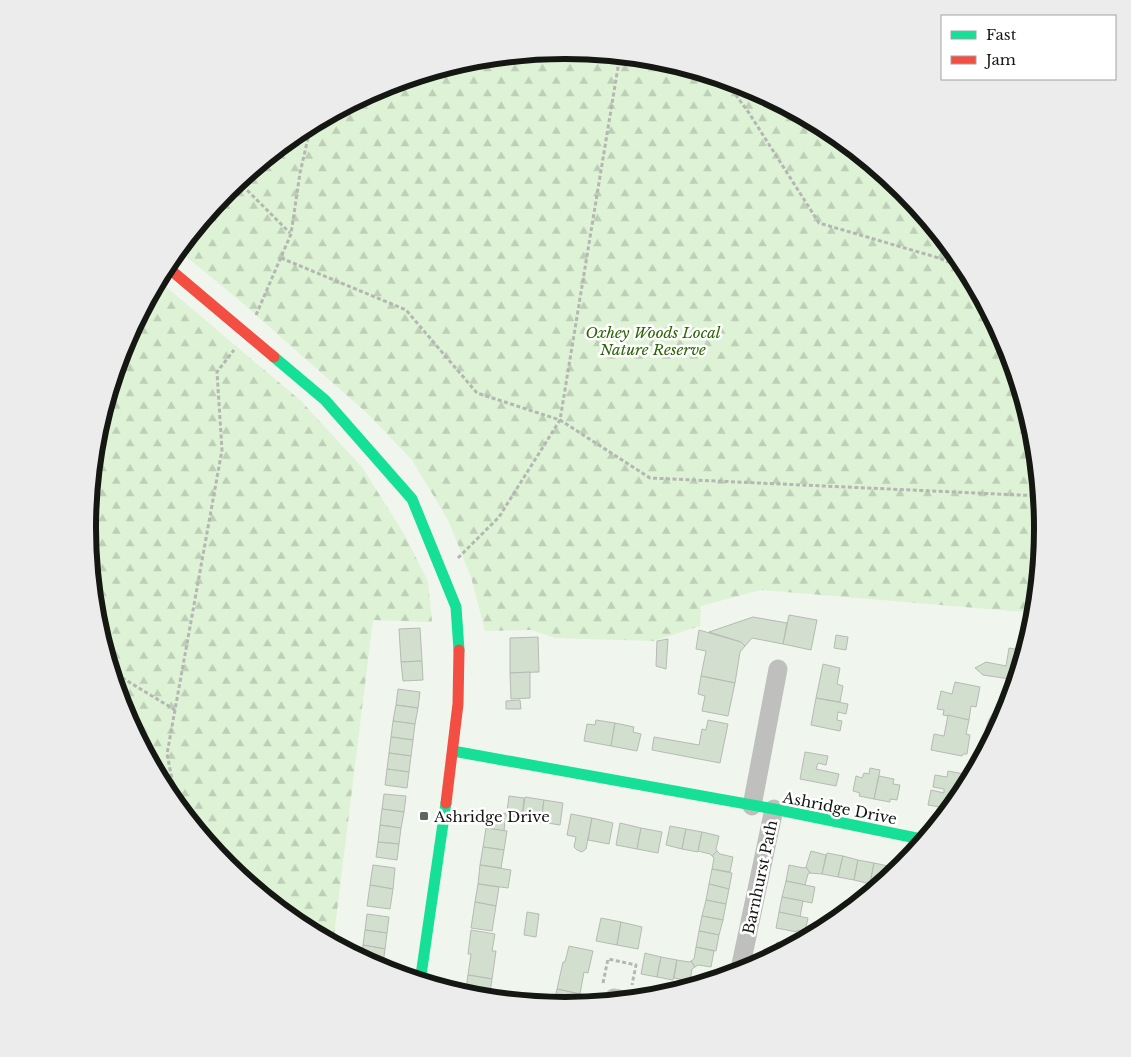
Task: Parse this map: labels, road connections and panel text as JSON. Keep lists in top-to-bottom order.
{
  "streets": {
    "main road": ["Ashridge Drive"],
    "street": ["Barnhurst Path"]
  },
  "crossings": [
    ["Ashridge Drive", "Barnhurst Path"]
  ],
  "parks": ["Oxhey Woods Local Nature Reserve"],
  "places": {
    "transit": ["Ashridge Drive"]
  },
  "legend": ["Fast", "Jam"]
}
